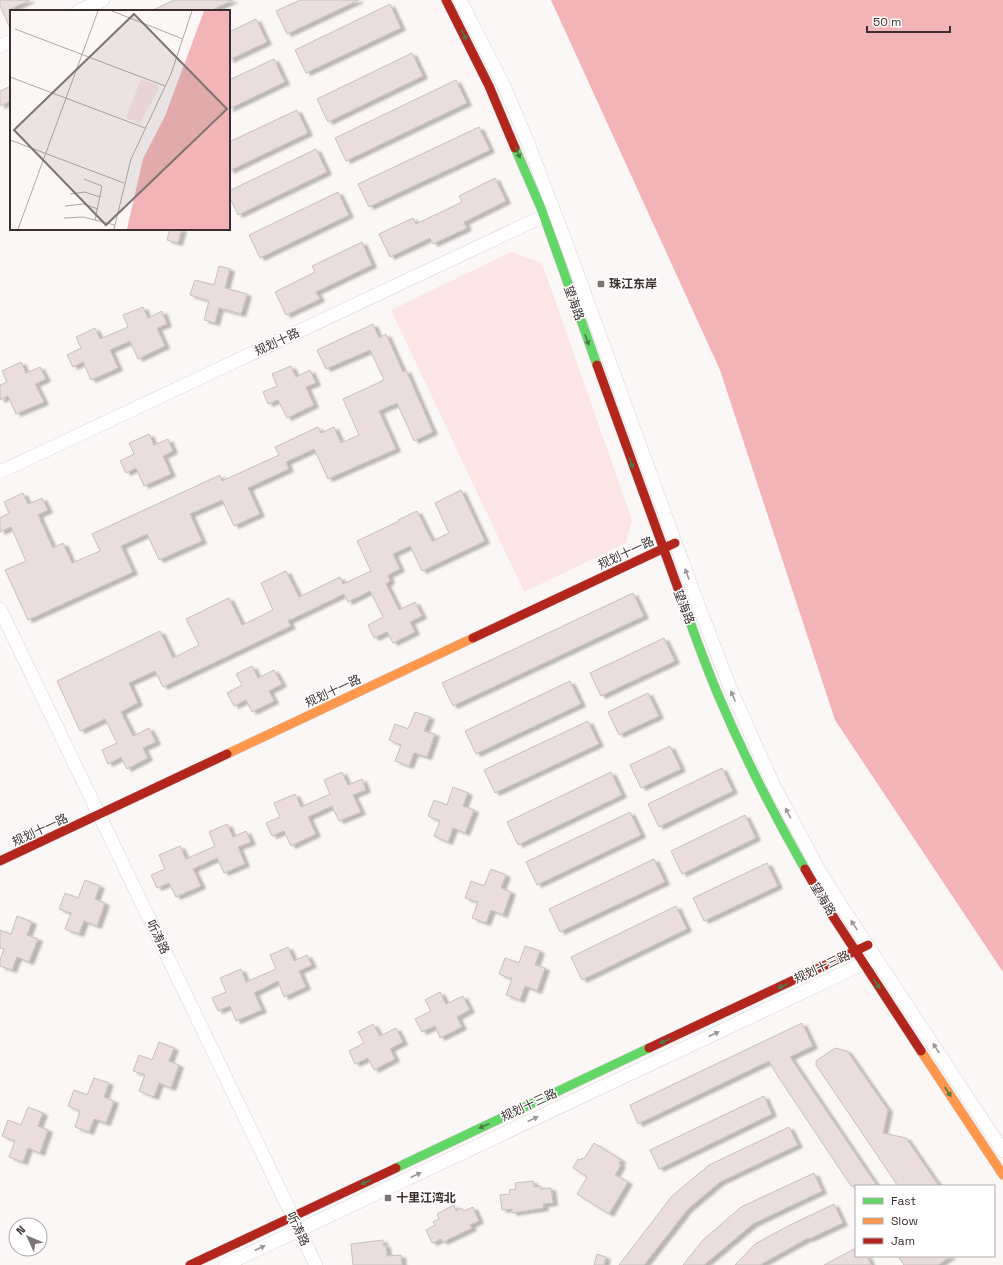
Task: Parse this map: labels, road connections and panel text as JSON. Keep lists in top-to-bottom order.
{
  "streets": {
    "street": [
      "望海路",
      "规划十路",
      "规划十一路",
      "听涛路",
      "规划十三路"
    ]
  },
  "crossings": [
    ["望海路", "规划十路"],
    ["望海路", "规划十一路"],
    ["望海路", "规划十三路"],
    ["规划十一路", "听涛路"],
    ["听涛路", "规划十三路"]
  ],
  "places": {
    "transit": ["珠江东岸", "十里江湾北"]
  },
  "legend": ["Fast", "Slow", "Jam"],
  "scale_bar": "50 m",
  "north": "top left"
}
